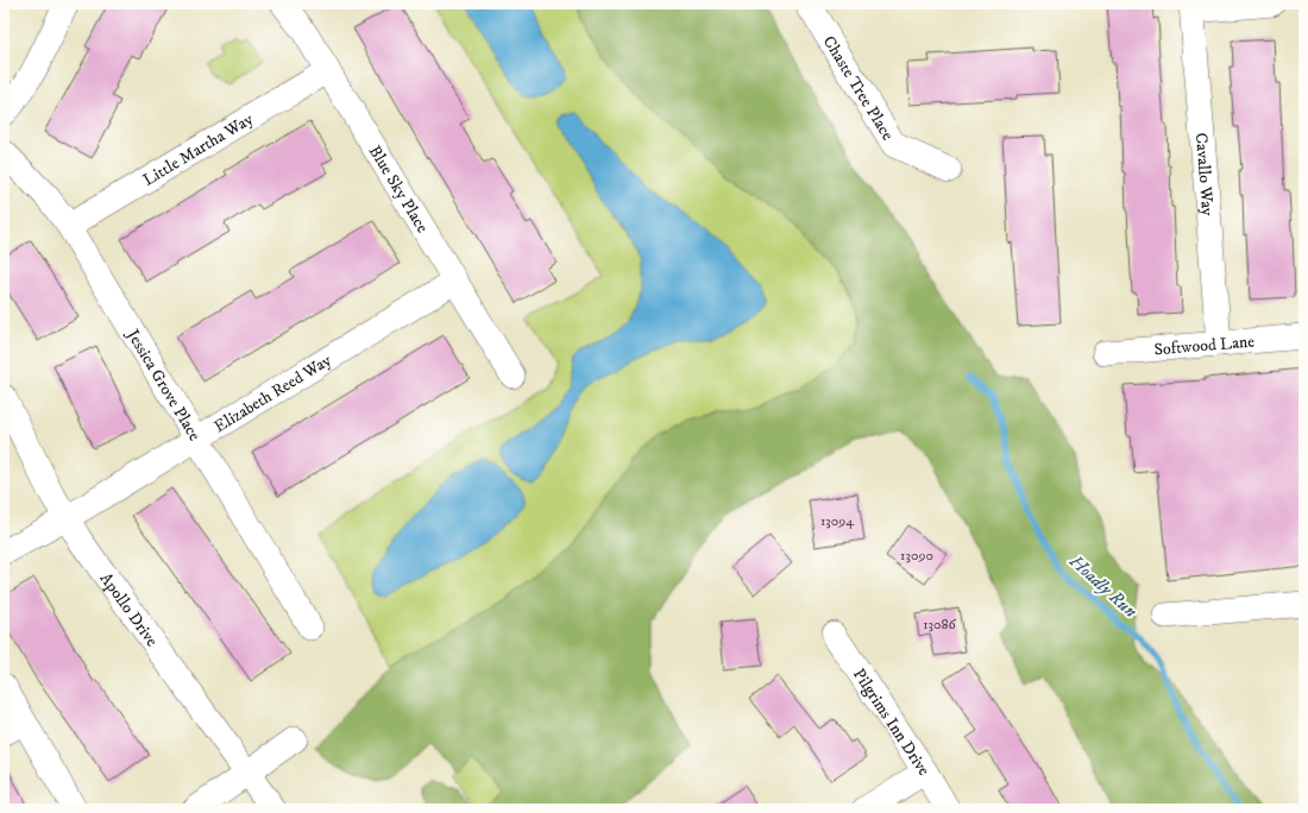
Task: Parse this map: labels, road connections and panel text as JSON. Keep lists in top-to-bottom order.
{
  "streets": {
    "street": [
      "Chaste Tree Place",
      "Little Martha Way",
      "Cavallo Way",
      "Blue Sky Place",
      "Softwood Lane",
      "Jessica Grove Place",
      "Elizabeth Reed Way",
      "Apollo Drive",
      "Pilgrims Inn Drive"
    ]
  },
  "crossings": [
    ["Little Martha Way", "Blue Sky Place"],
    ["Little Martha Way", "Jessica Grove Place"],
    ["Cavallo Way", "Softwood Lane"],
    ["Blue Sky Place", "Elizabeth Reed Way"],
    ["Jessica Grove Place", "Elizabeth Reed Way"],
    ["Elizabeth Reed Way", "Apollo Drive"]
  ],
  "water": ["Hoadly Run"],
  "house_numbers": ["13094", "13090", "13086"]
}
